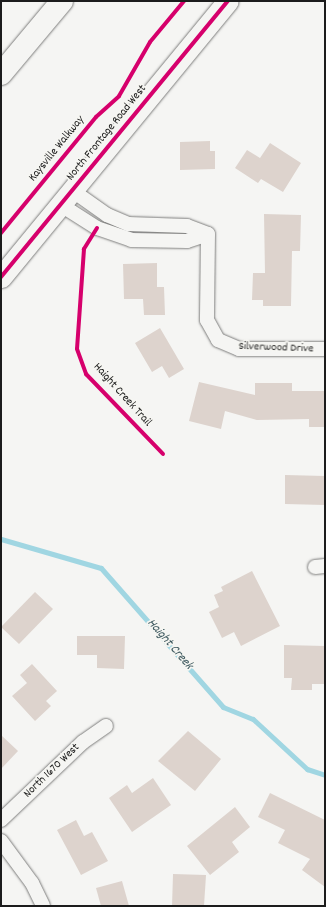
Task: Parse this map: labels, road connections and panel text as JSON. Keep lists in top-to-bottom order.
{
  "streets": {
    "street": ["North Frontage Road West", "Silverwood Drive", "North 1670 West"],
    "cycle path": ["Kaysville Walkway", "Haight Creek Trail"]
  },
  "crossings": [
    ["North Frontage Road West", "Silverwood Drive"]
  ],
  "water": ["Haight Creek"]
}
